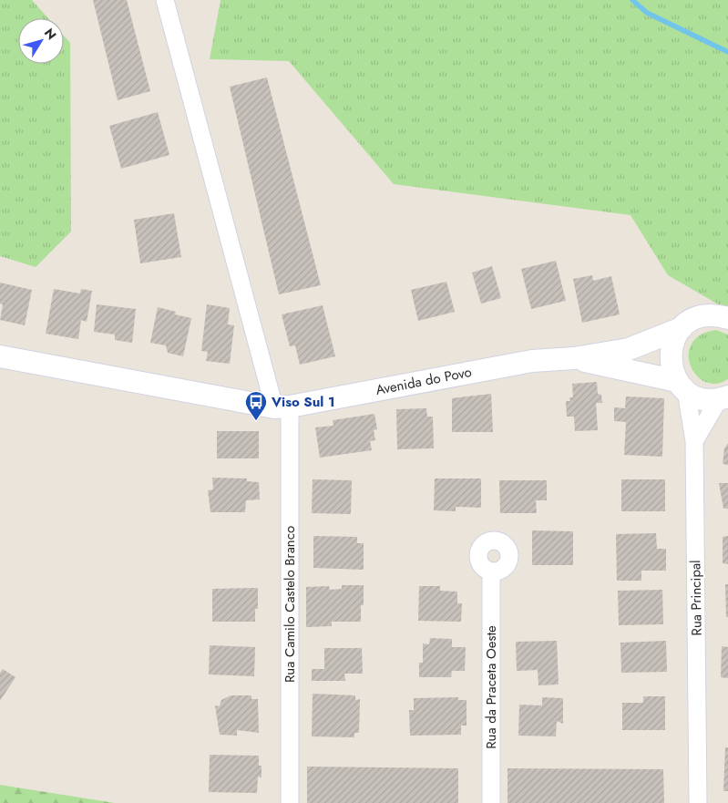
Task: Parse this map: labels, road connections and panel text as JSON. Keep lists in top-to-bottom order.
{
  "streets": {
    "street": [
      "Avenida do Povo",
      "Rua Principal",
      "Rua Camilo Castelo Branco",
      "Rua da Praceta Oeste"
    ]
  },
  "crossings": [
    ["Avenida do Povo", "Rua Principal"],
    ["Avenida do Povo", "Rua Camilo Castelo Branco"]
  ],
  "places": {
    "bus stop": ["Viso Sul 1"]
  },
  "north": "top right"
}
